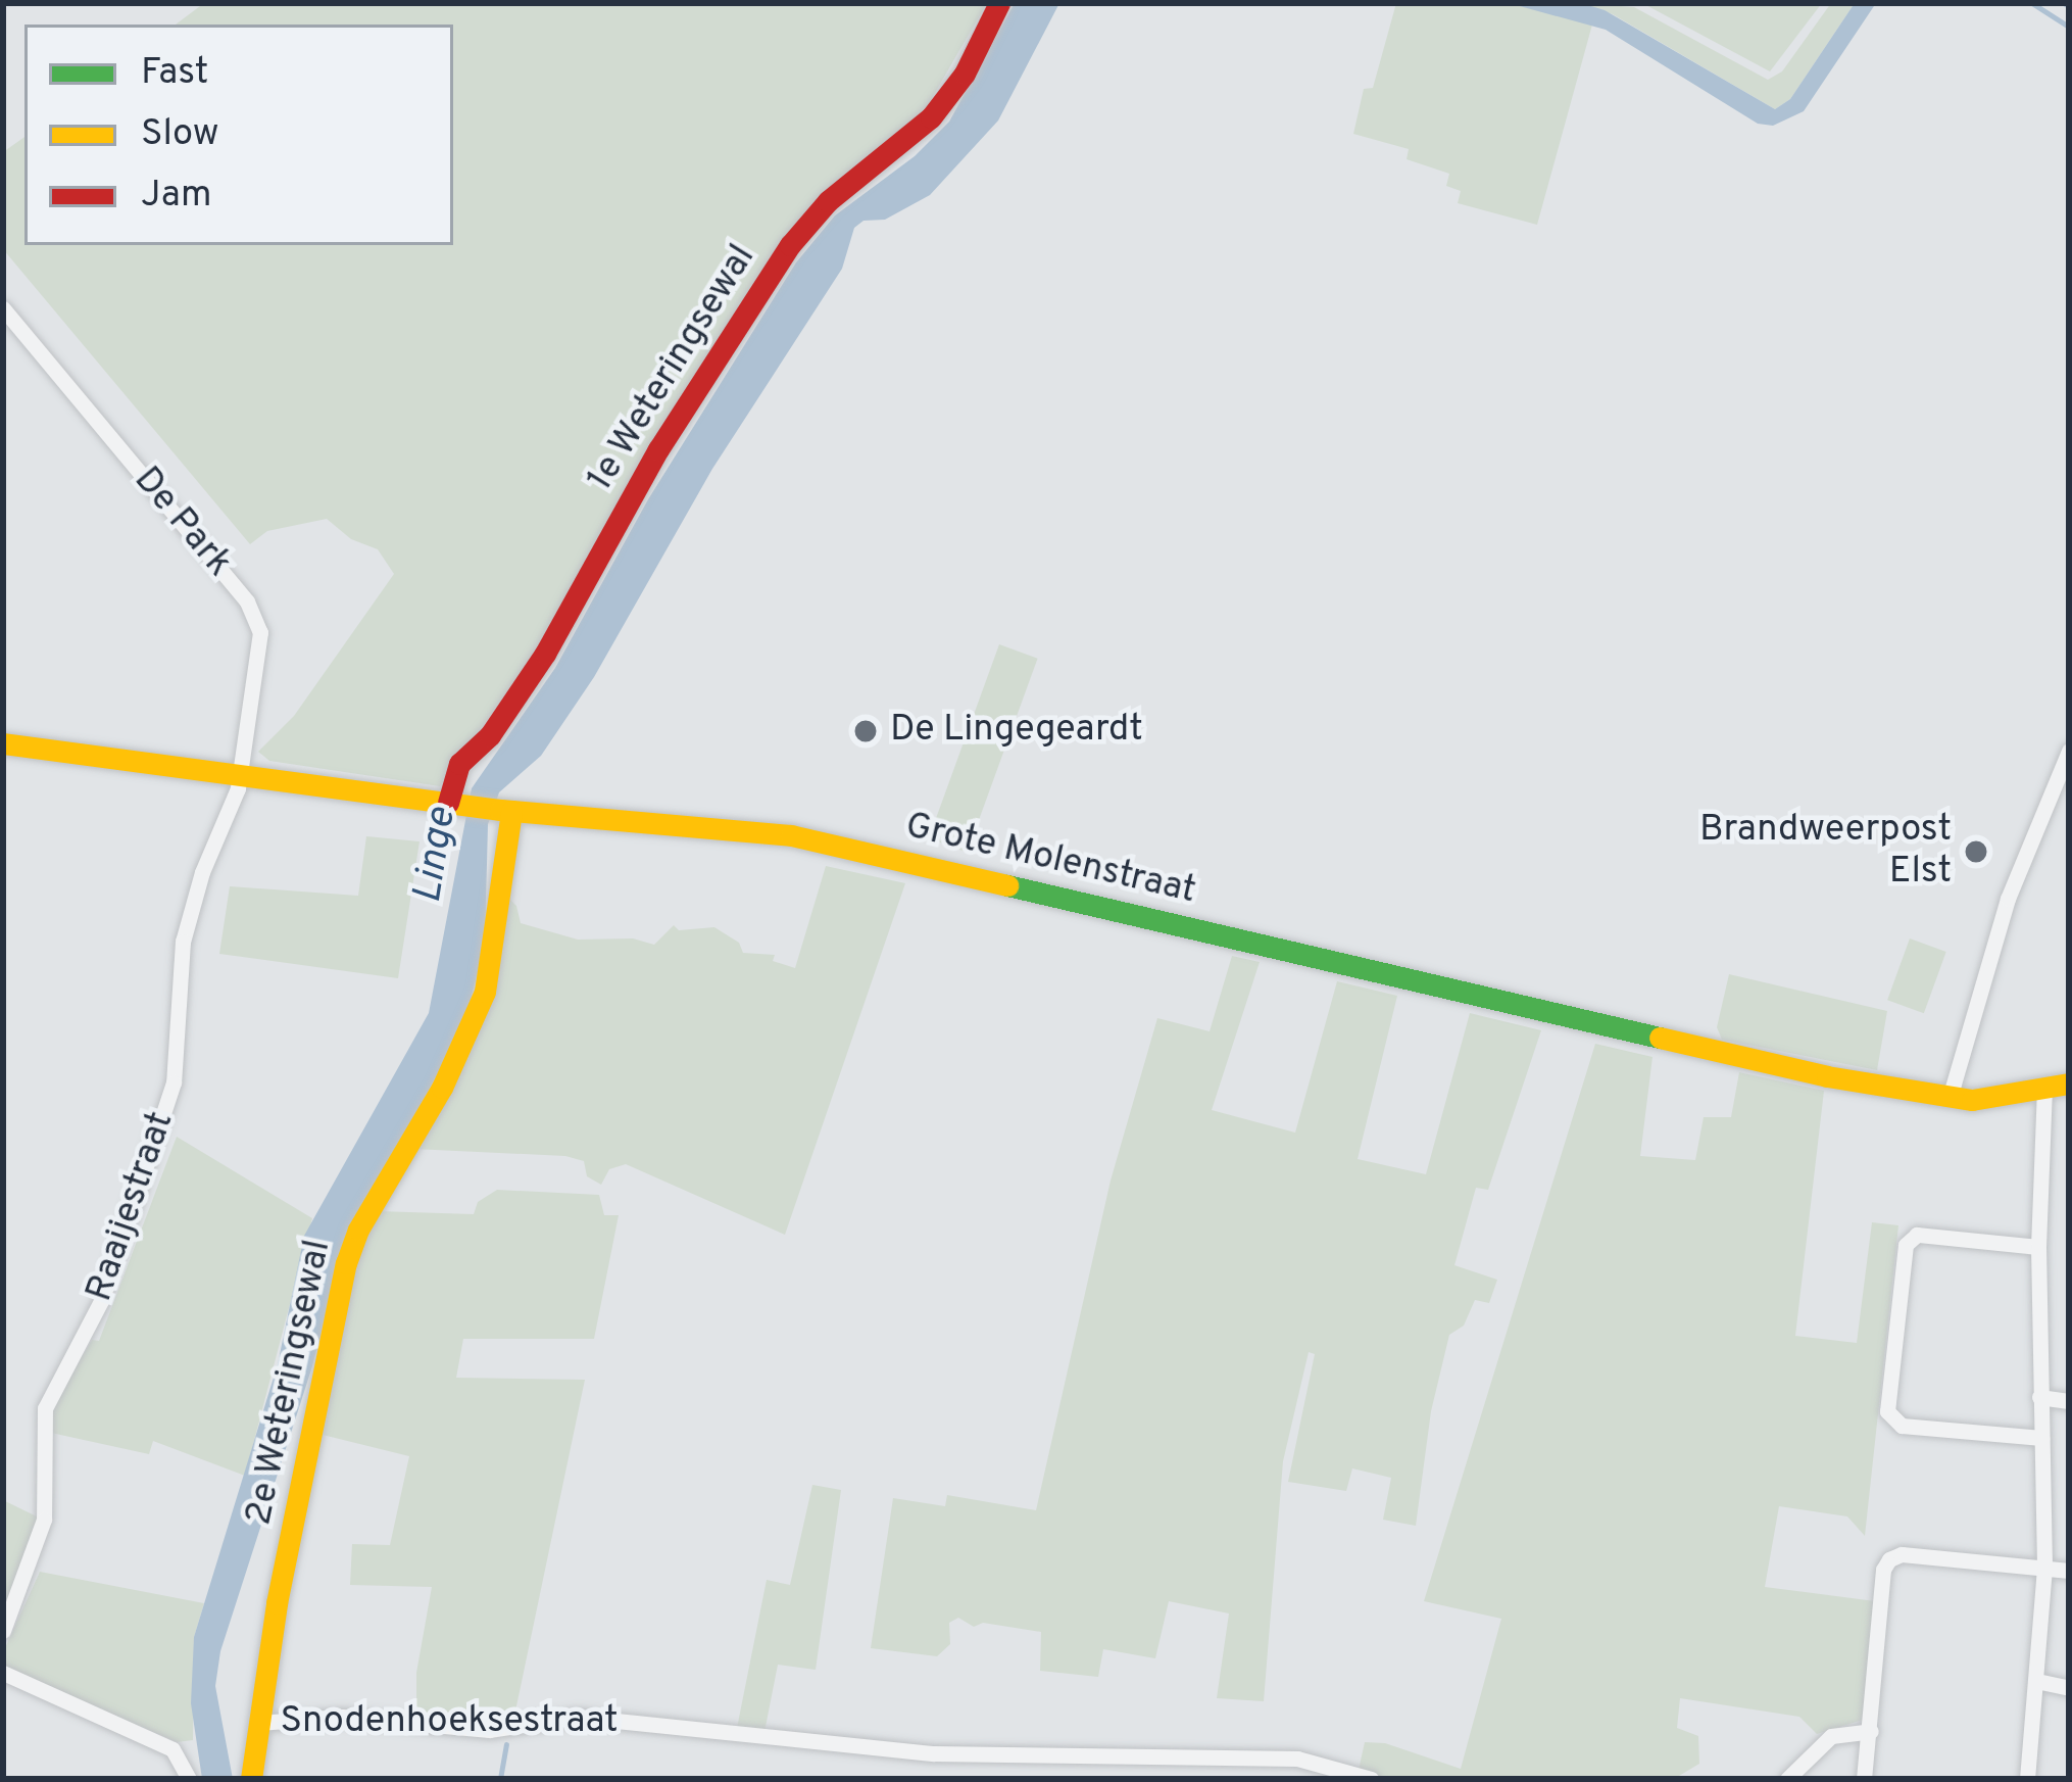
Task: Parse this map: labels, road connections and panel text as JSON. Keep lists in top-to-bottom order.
{
  "streets": {
    "street": [
      "1e Weteringsewal",
      "De Park",
      "Grote Molenstraat",
      "Raaijestraat",
      "2e Weteringsewal",
      "Snodenhoeksestraat"
    ]
  },
  "crossings": [
    ["1e Weteringsewal", "Grote Molenstraat"],
    ["De Park", "Grote Molenstraat"],
    ["De Park", "Raaijestraat"],
    ["Grote Molenstraat", "Raaijestraat"],
    ["Grote Molenstraat", "2e Weteringsewal"],
    ["2e Weteringsewal", "Snodenhoeksestraat"]
  ],
  "water": ["Linge"],
  "places": ["De Lingegeardt", "Brandweerpost Elst"],
  "legend": ["Fast", "Slow", "Jam"]
}
